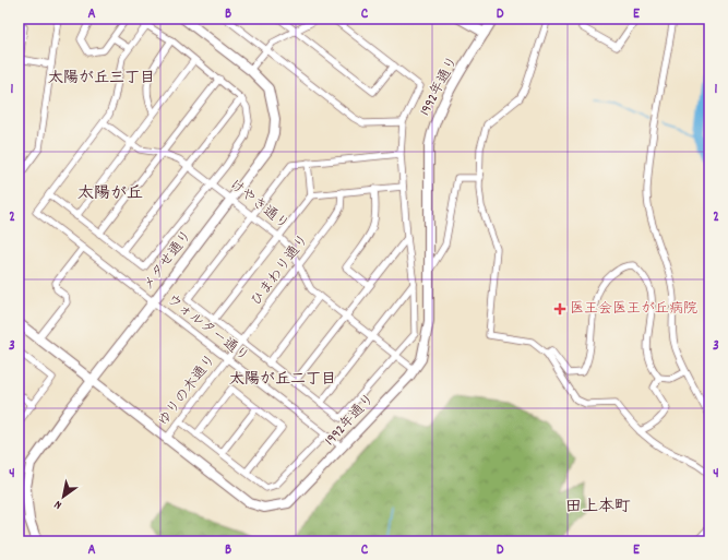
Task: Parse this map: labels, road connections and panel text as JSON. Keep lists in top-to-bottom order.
{
  "streets": {
    "street": [
      "1992年通り",
      "けやき通り",
      "メタせ通り",
      "ひまわり通り",
      "ウォルター通り",
      "ゆりの木通り"
    ]
  },
  "crossings": [
    ["1992年通り", "けやき通り"],
    ["1992年通り", "メタせ通り"],
    ["1992年通り", "ウォルター通り"],
    ["1992年通り", "ゆりの木通り"],
    ["けやき通り", "メタせ通り"],
    ["けやき通り", "ひまわり通り"],
    ["メタせ通り", "ウォルター通り"],
    ["ひまわり通り", "ウォルター通り"],
    ["ひまわり通り", "ゆりの木通り"],
    ["ウォルター通り", "ゆりの木通り"]
  ],
  "districts": [
    "太陽が丘三丁目",
    "太陽が丘",
    "太陽が丘二丁目",
    "田上本町"
  ],
  "places": {
    "health": ["医王会医王が丘病院"]
  },
  "north": "bottom left",
  "grid": {
    "columns": [
      "A",
      "B",
      "C",
      "D",
      "E"
    ],
    "rows": [
      "1",
      "2",
      "3",
      "4"
    ]
  }
}
